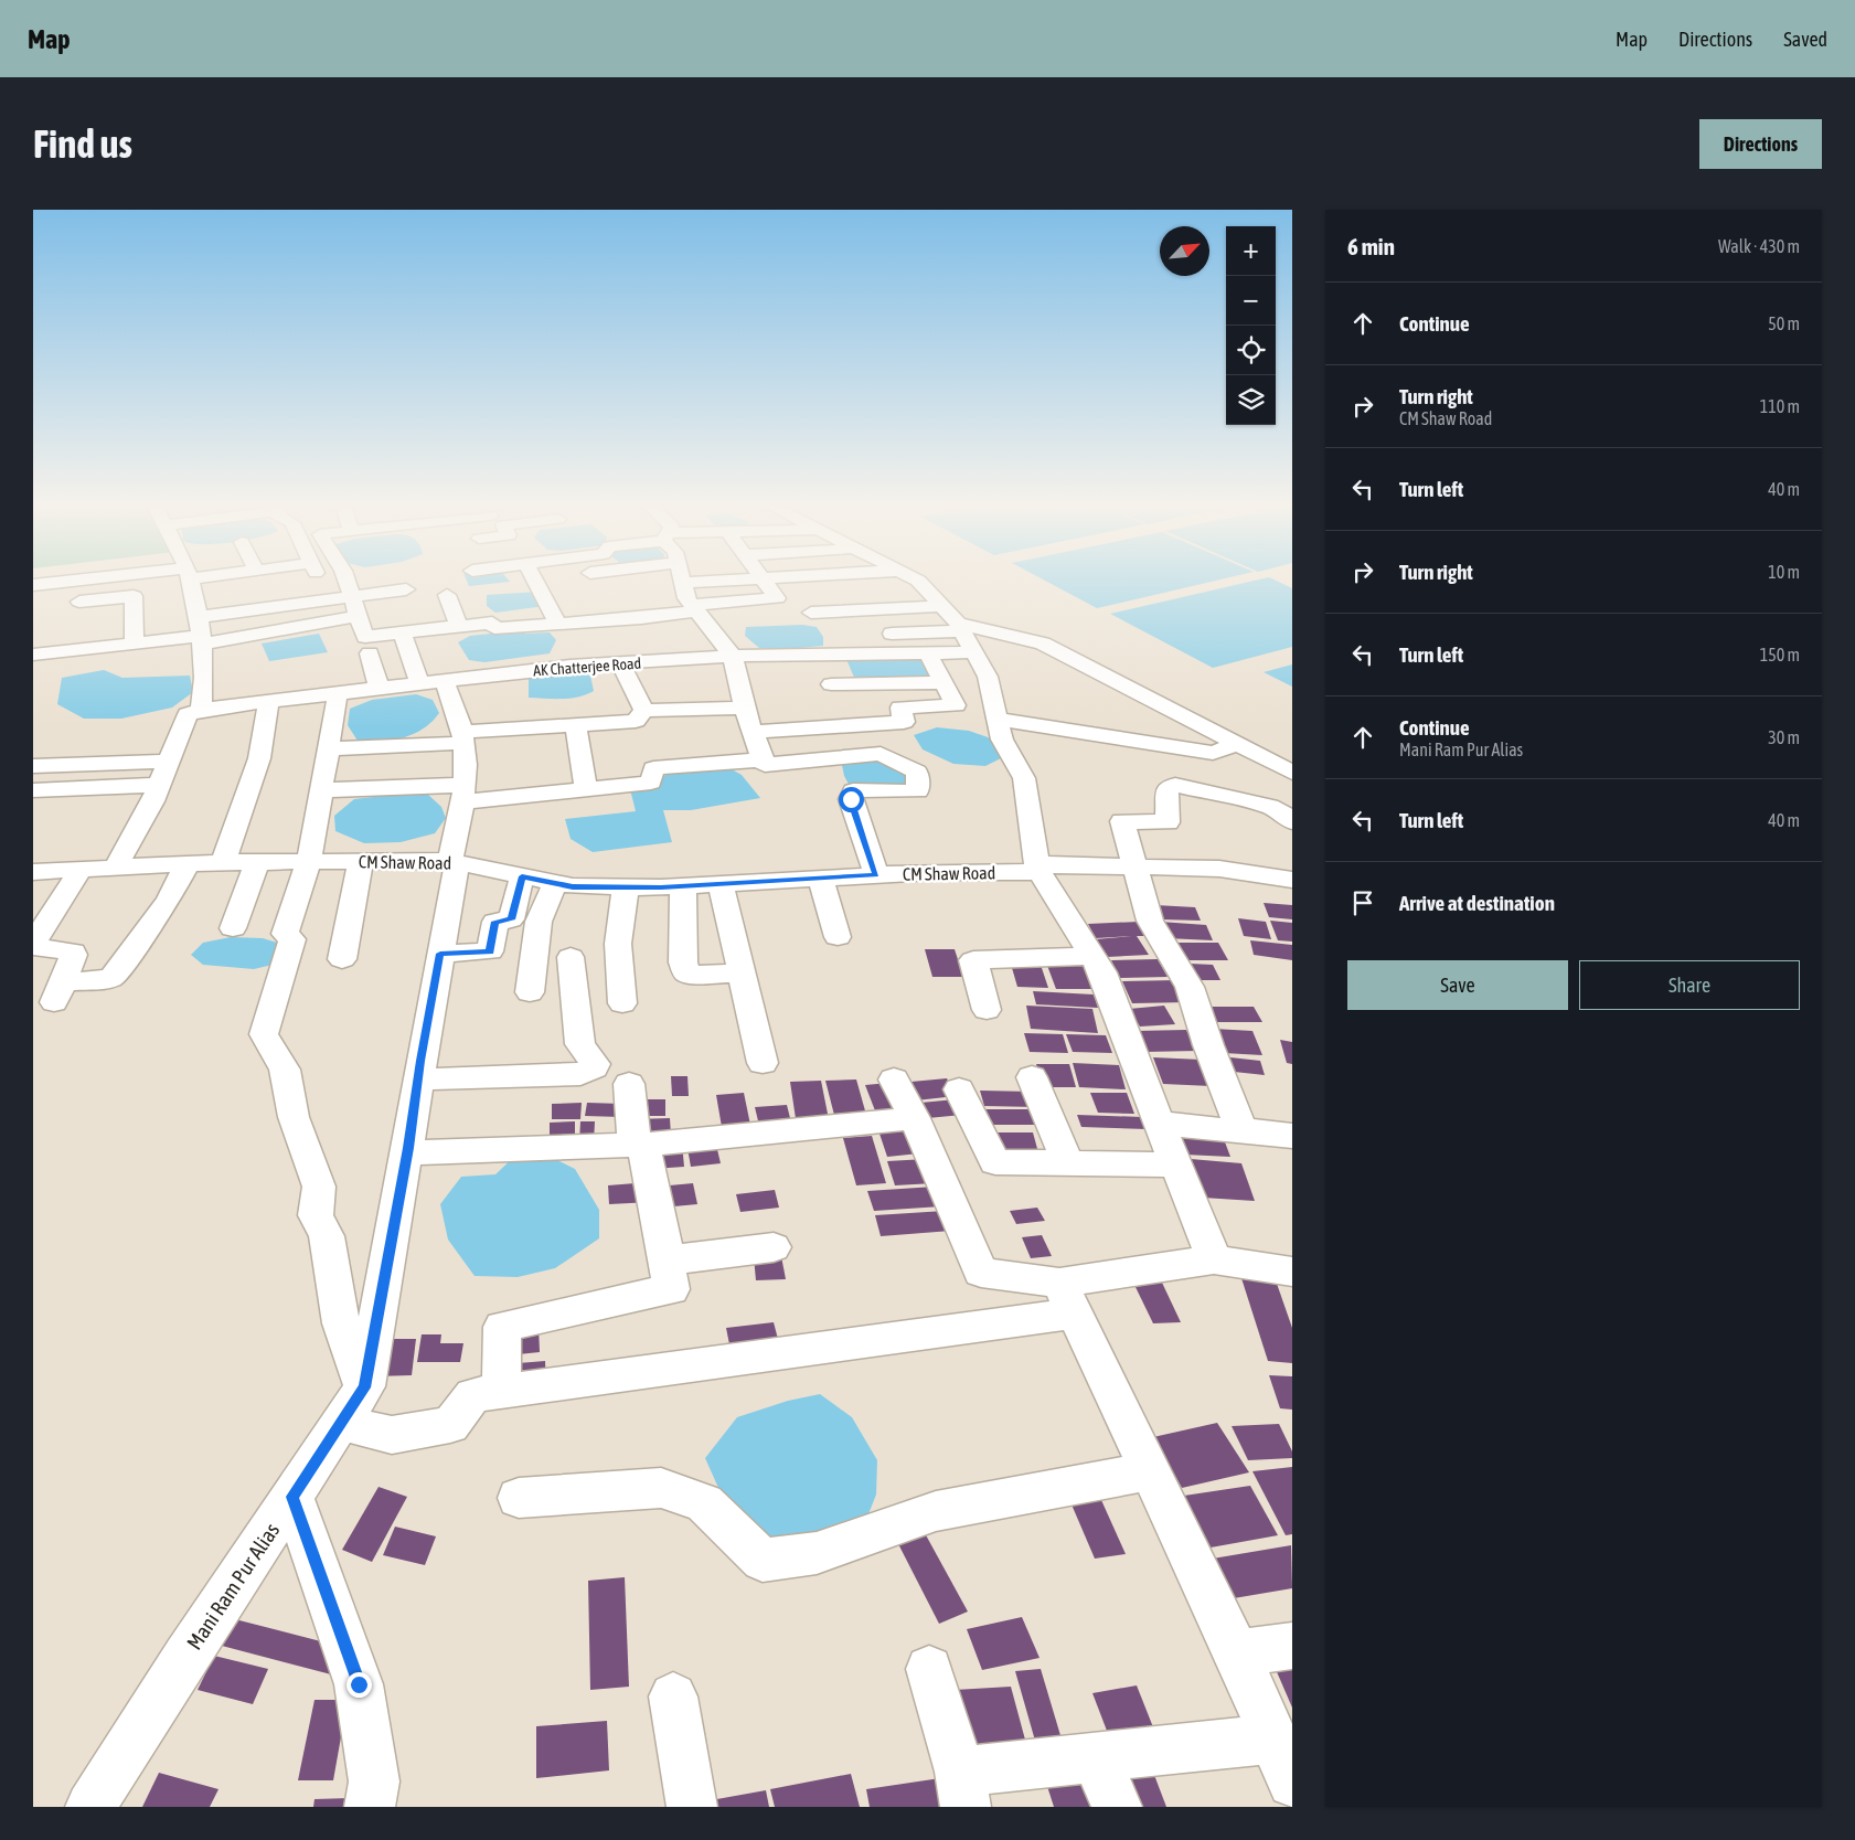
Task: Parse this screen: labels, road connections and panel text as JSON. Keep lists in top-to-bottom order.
{
  "streets": {
    "street": ["AK Chatterjee Road", "CM Shaw Road", "Mani Ram Pur Alias"]
  },
  "north": "top right",
  "page": {
    "header": "Map",
    "nav": ["Map", "Directions", "Saved"],
    "buttons": [
      "Directions",
      ["Save", "Share"]
    ],
    "title": "Find us",
    "heading": ["6 min", "Walk · 430 m"],
    "map_buttons": ["+", "−"],
    "list": [
      ["Continue", "50 m"],
      ["Turn right", "CM Shaw Road", "110 m"],
      ["Turn left", "40 m"],
      ["Turn right", "10 m"],
      ["Turn left", "150 m"],
      ["Continue", "Mani Ram Pur Alias", "30 m"],
      ["Turn left", "40 m"],
      "Arrive at destination"
    ]
  }
}
